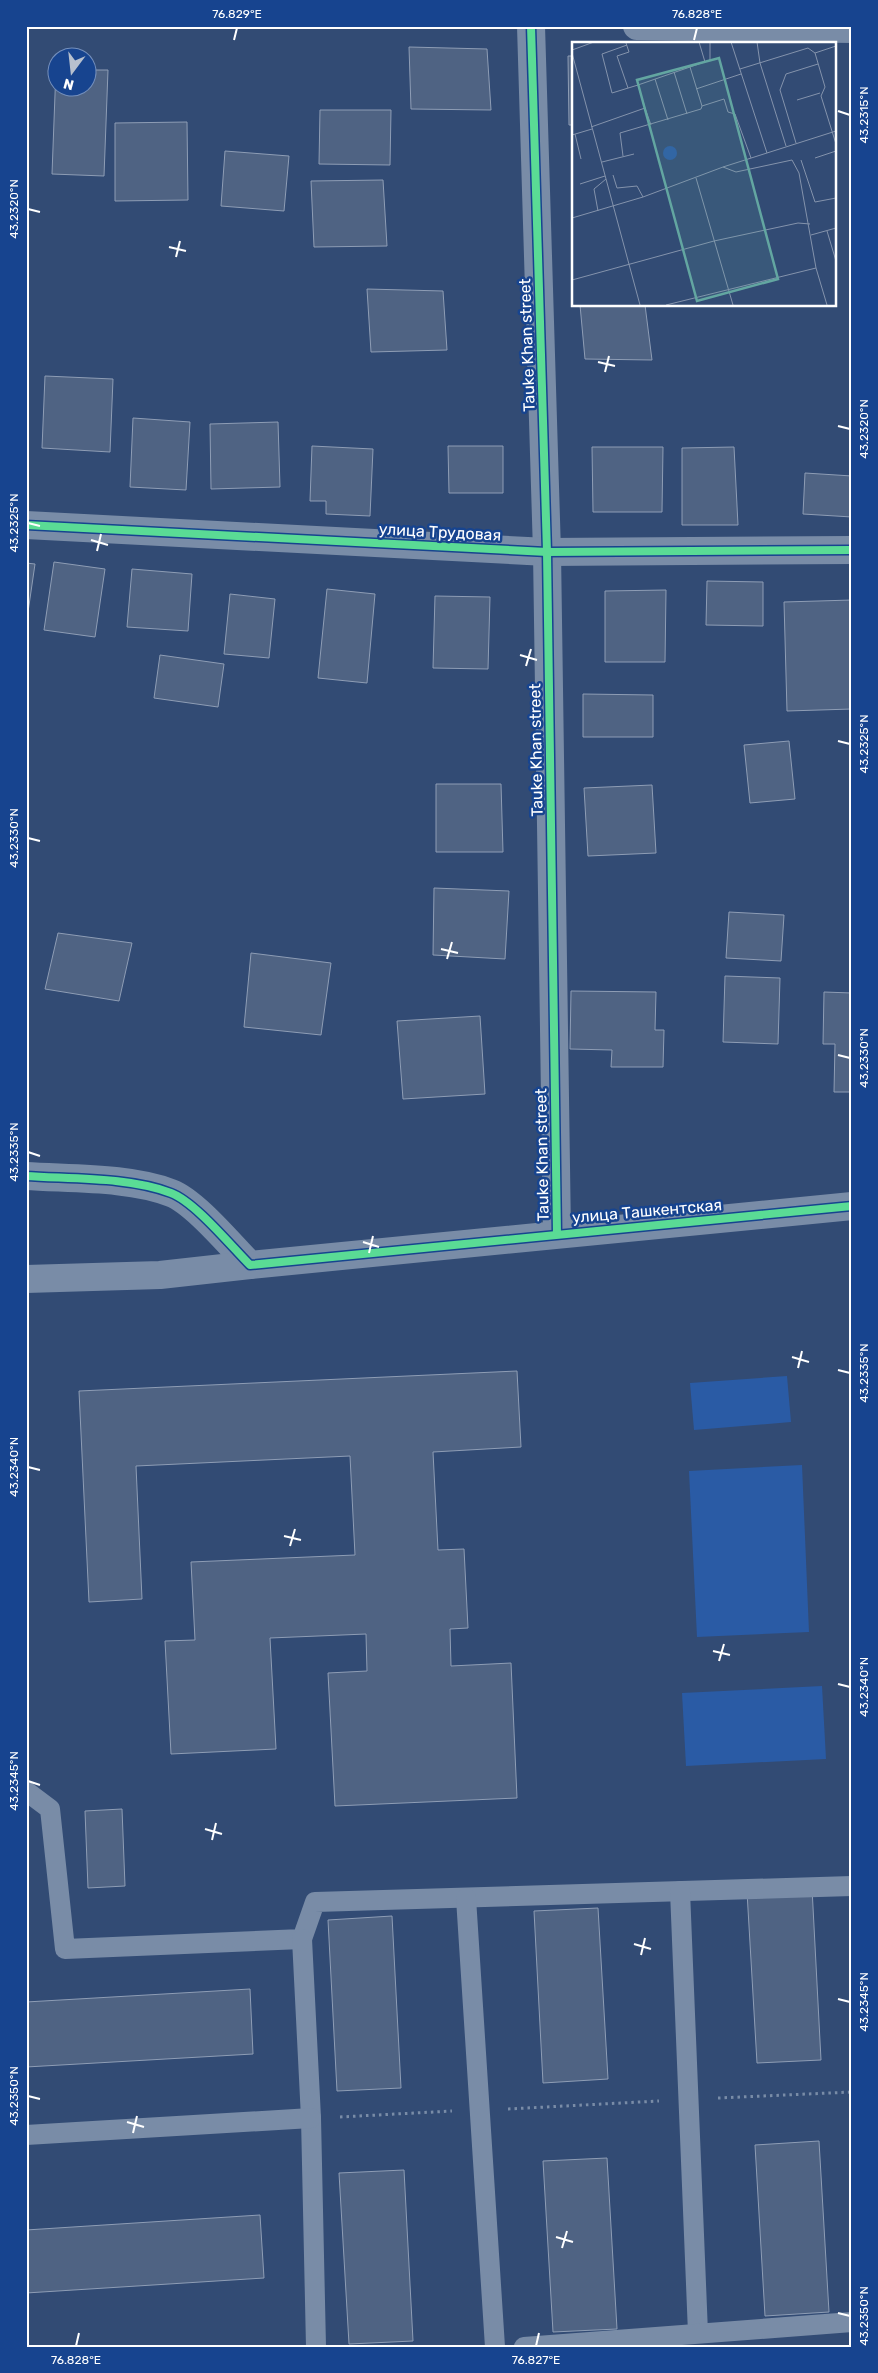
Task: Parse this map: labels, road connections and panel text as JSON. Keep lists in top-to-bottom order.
{
  "streets": {
    "street": ["Tauke Khan street", "улица Трудовая", "улица Ташкентская"]
  },
  "crossings": [
    ["Tauke Khan street", "улица Трудовая"],
    ["Tauke Khan street", "улица Ташкентская"]
  ],
  "north": "bottom",
  "coordinates": [
    "76.829°E",
    "76.828°E",
    "43.2315°N",
    "43.2320°N",
    "43.2325°N",
    "43.2330°N",
    "43.2335°N",
    "43.2340°N",
    "43.2345°N",
    "43.2350°N",
    "76.827°E"
  ]
}
